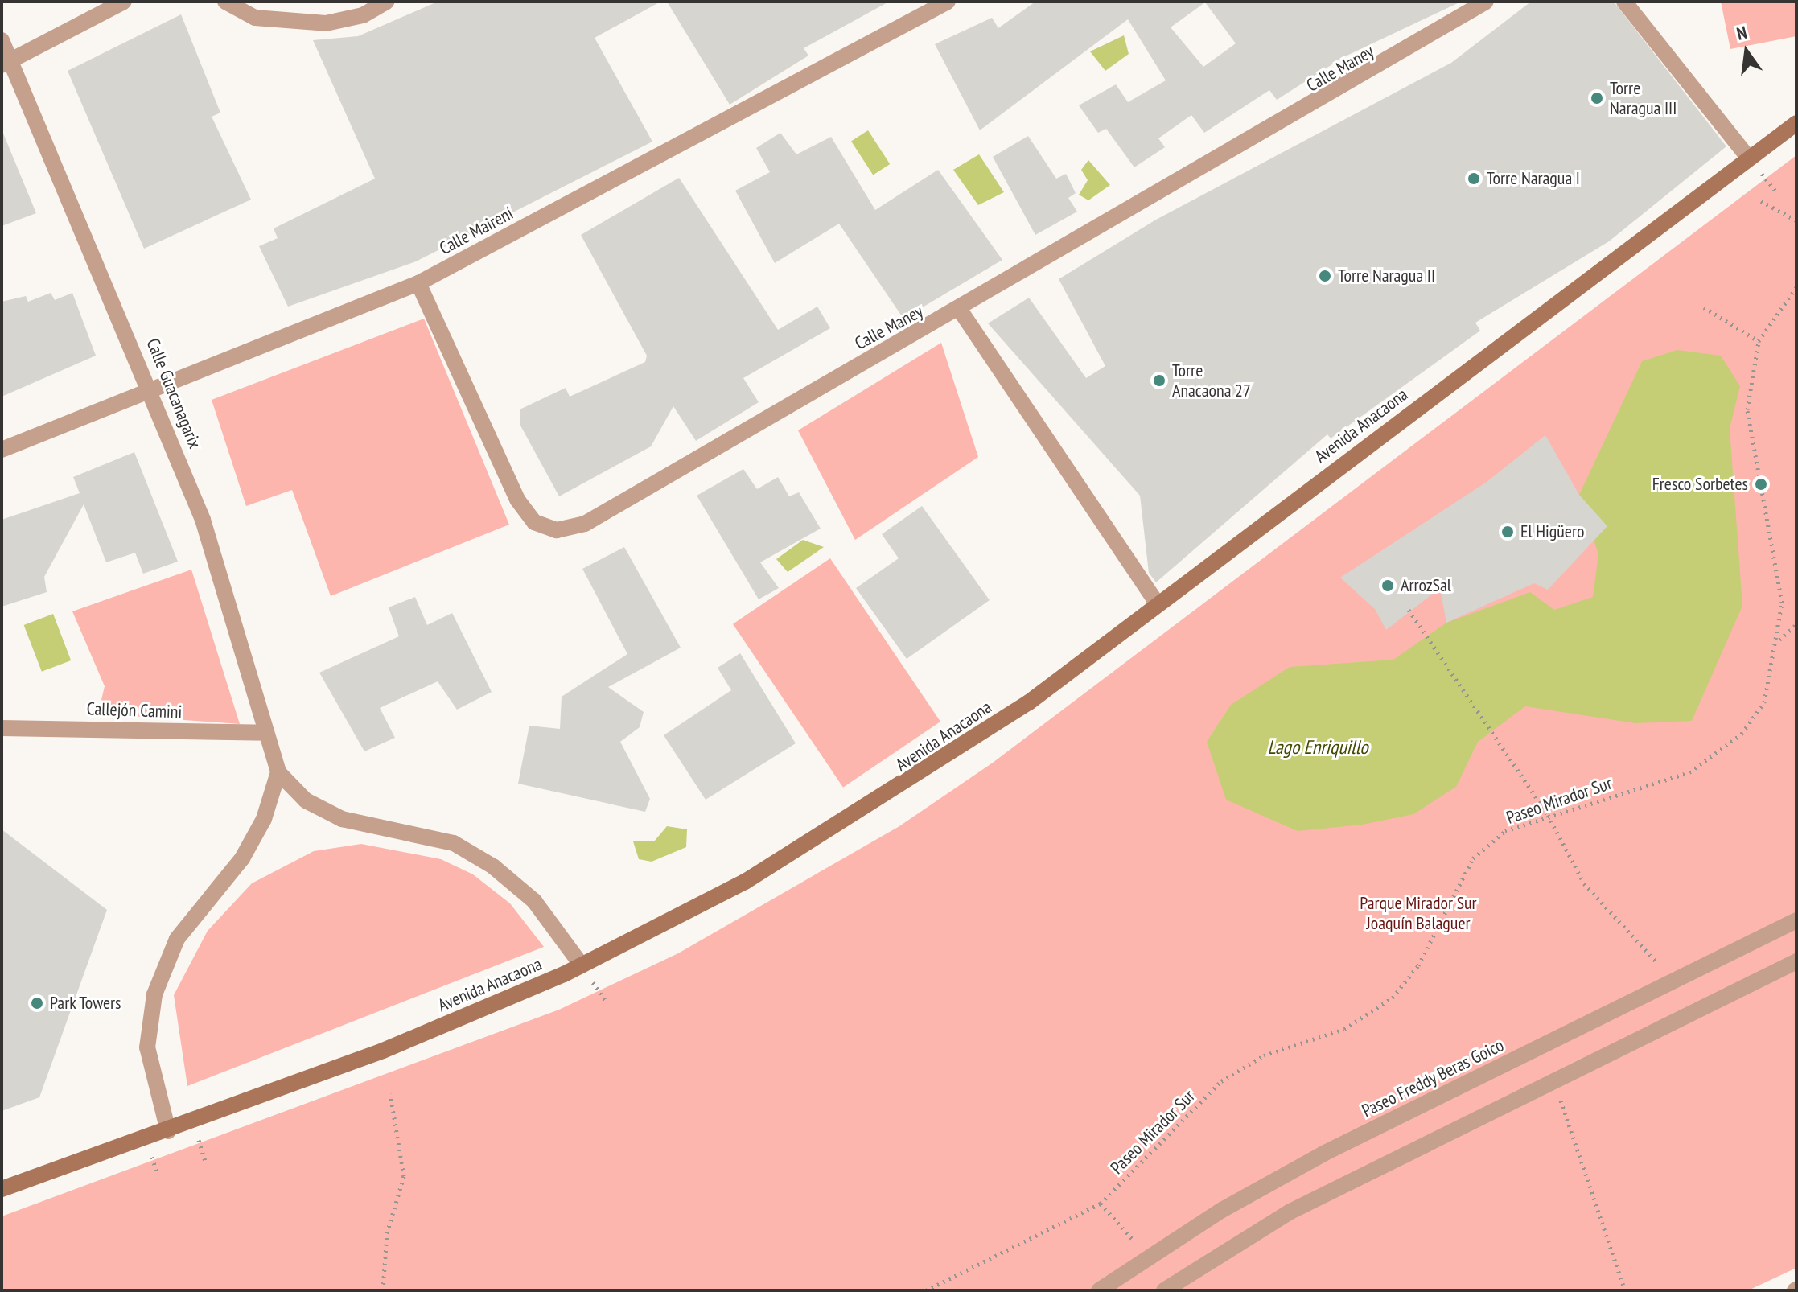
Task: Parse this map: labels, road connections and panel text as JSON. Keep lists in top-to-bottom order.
{
  "streets": {
    "main road": ["Avenida Anacaona"],
    "street": [
      "Calle Maney",
      "Calle Mairení",
      "Calle Guacanagarix",
      "Callejón Camini",
      "Paseo Freddy Beras Goico"
    ],
    "path": ["Paseo Mirador Sur"]
  },
  "crossings": [
    ["Calle Maney", "Calle Mairení"],
    ["Calle Mairení", "Calle Guacanagarix"],
    ["Calle Guacanagarix", "Avenida Anacaona"],
    ["Calle Guacanagarix", "Callejón Camini"]
  ],
  "water": ["Lago Enriquillo"],
  "parks": ["Parque Mirador Sur Joaquín Balaguer"],
  "places": [
    "Torre Naragua III",
    "Torre Naragua I",
    "Torre Naragua II",
    "Torre Anacaona 27",
    "Fresco Sorbetes",
    "El Higüero",
    "ArrozSal",
    "Park Towers"
  ],
  "north": "top"
}
